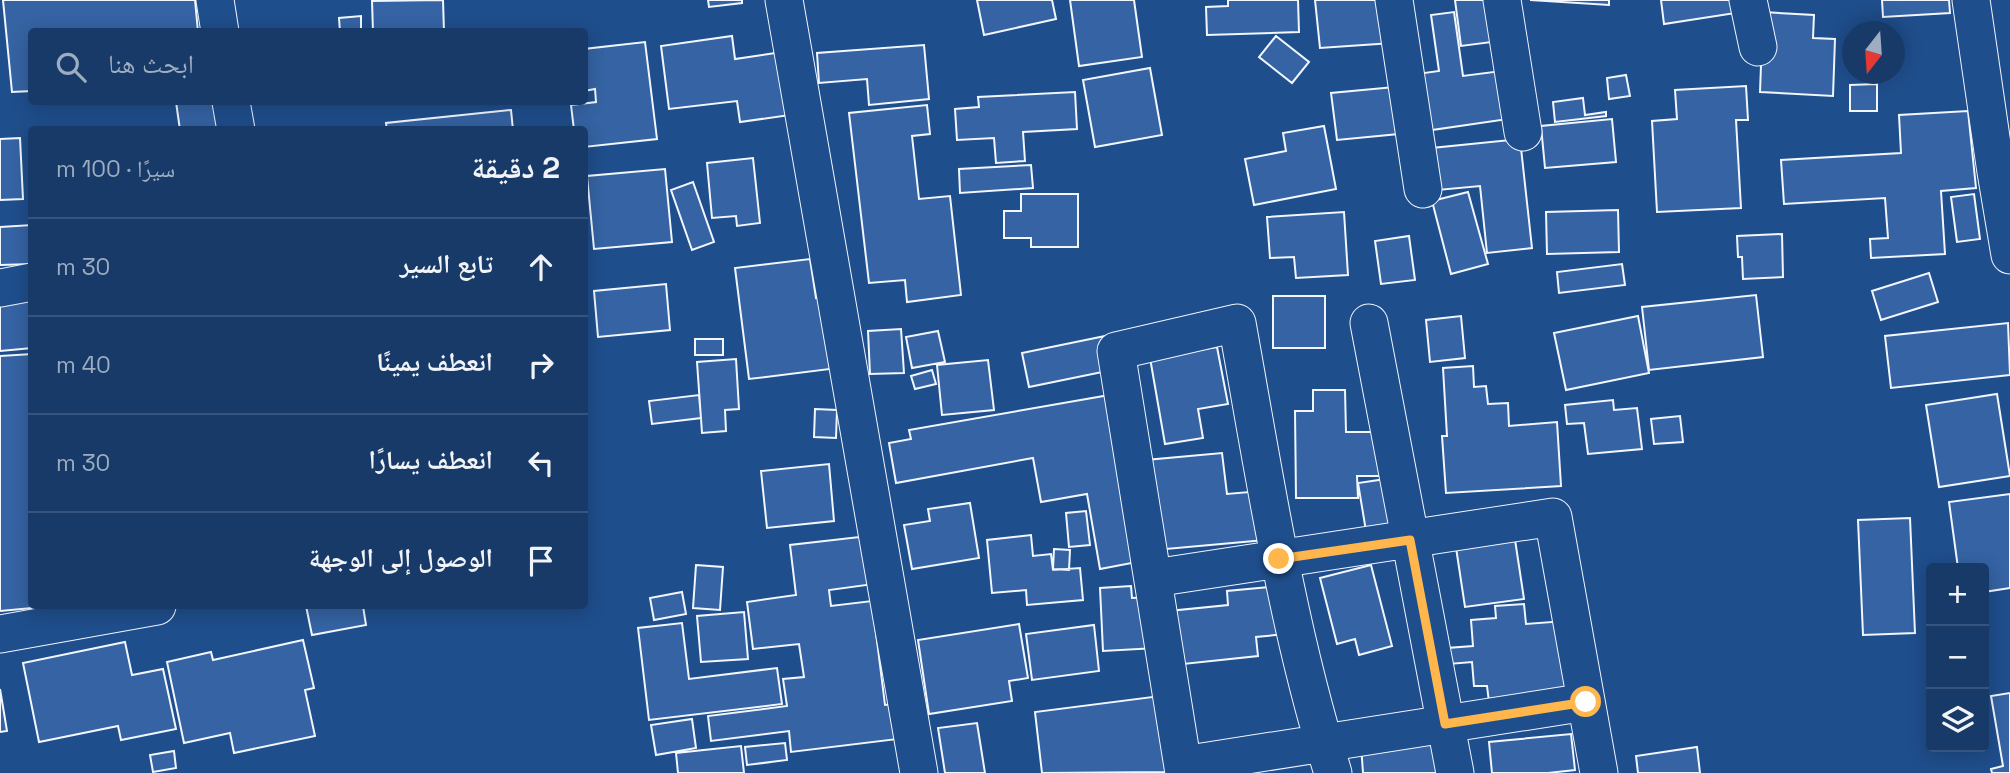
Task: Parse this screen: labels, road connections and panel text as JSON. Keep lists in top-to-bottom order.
{
  "north": "bottom",
  "page": {
    "search": "ابحث هنا",
    "heading": ["2 دقيقة", "سيرًا · 100 m"],
    "list": [
      ["تابع السير", "30 m"],
      ["انعطف يمينًا", "40 m"],
      ["انعطف يسارًا", "30 m"],
      "الوصول إلى الوجهة"
    ],
    "map_buttons": ["+", "−"]
  }
}
